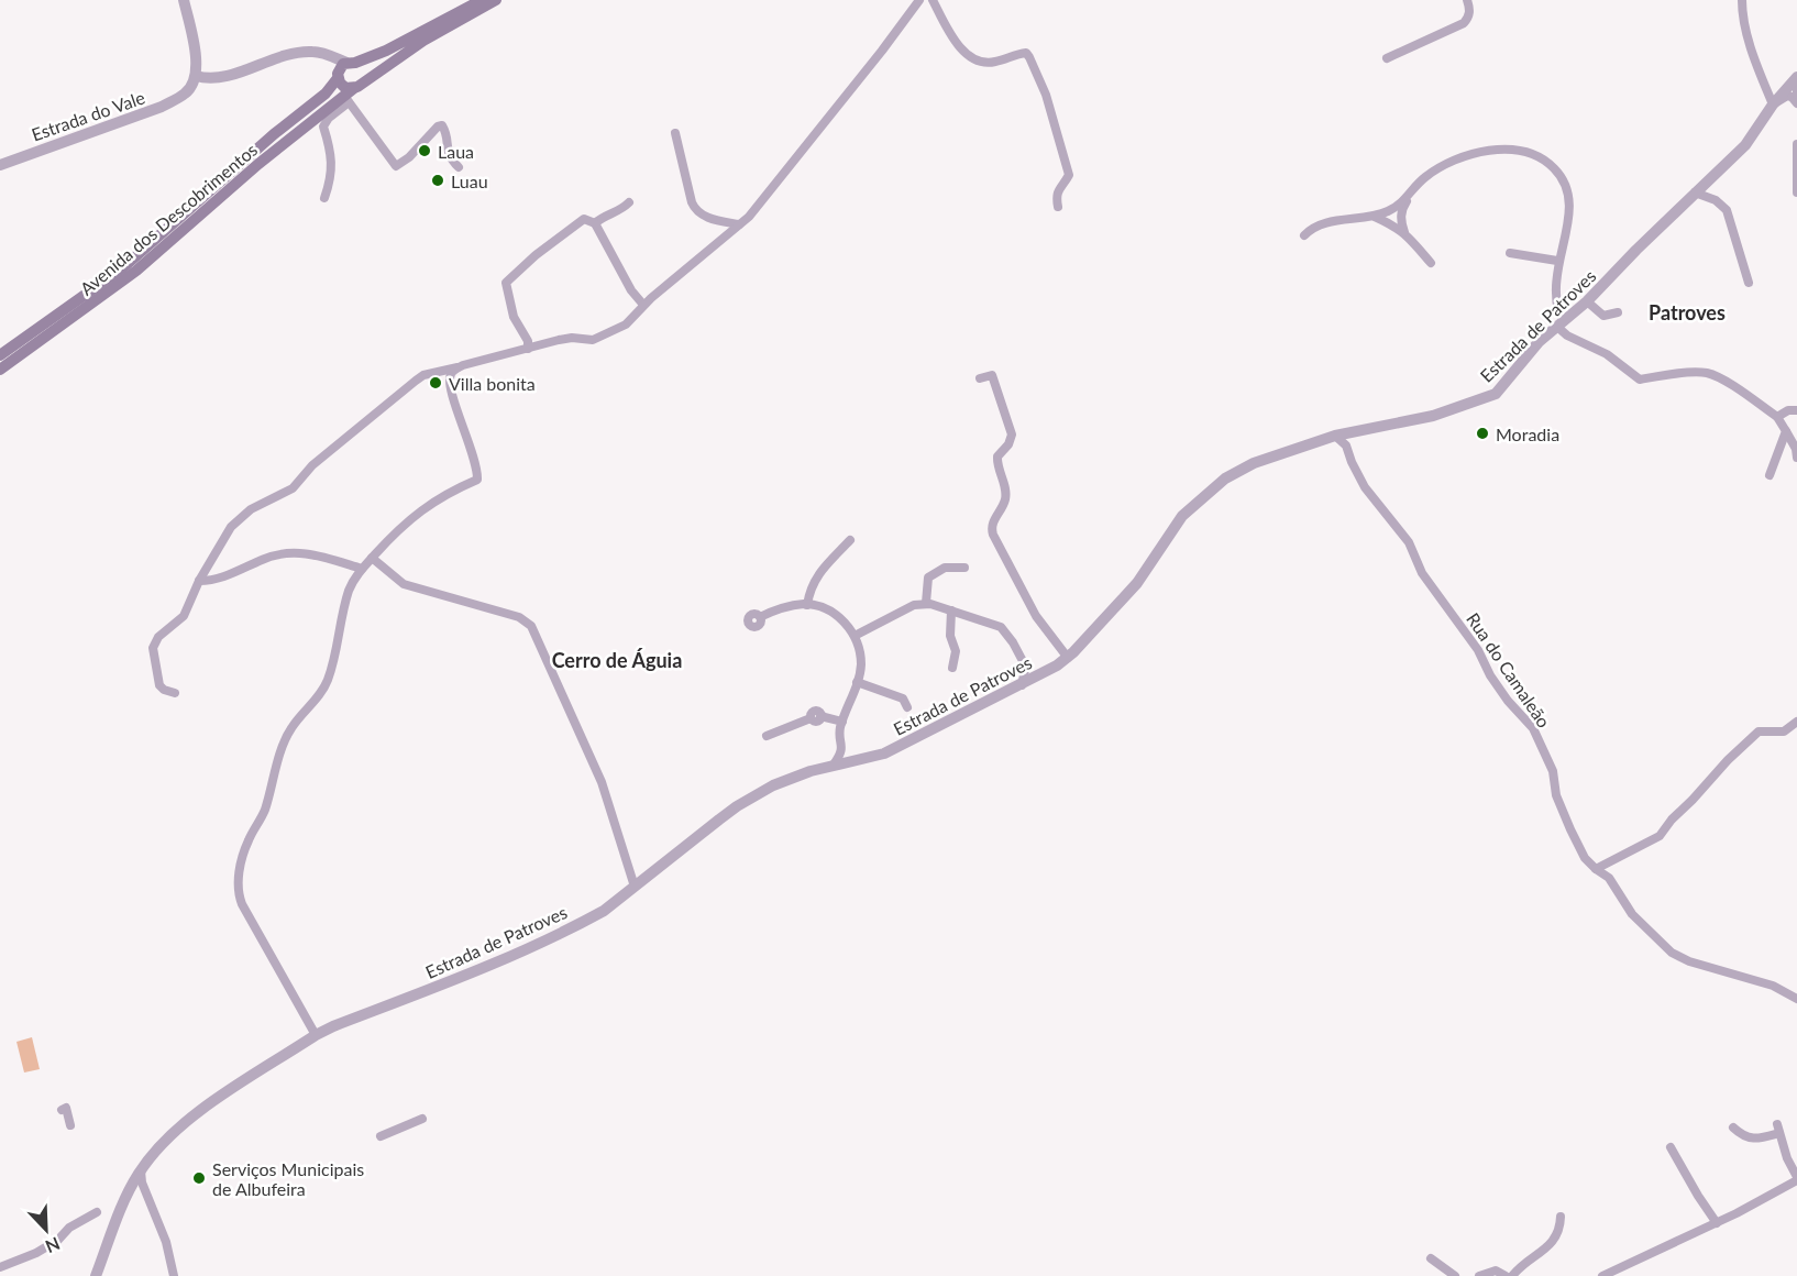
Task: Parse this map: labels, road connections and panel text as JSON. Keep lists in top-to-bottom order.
{
  "streets": {
    "main road": ["Avenida dos Descobrimentos"],
    "street": ["Estrada do Vale", "Estrada de Patroves", "Rua do Camaleão"]
  },
  "districts": ["Patroves", "Cerro de Águia"],
  "places": [
    "Laua",
    "Luau",
    "Villa bonita",
    "Moradia",
    "Serviços Municipais de Albufeira"
  ],
  "north": "bottom right"
}
